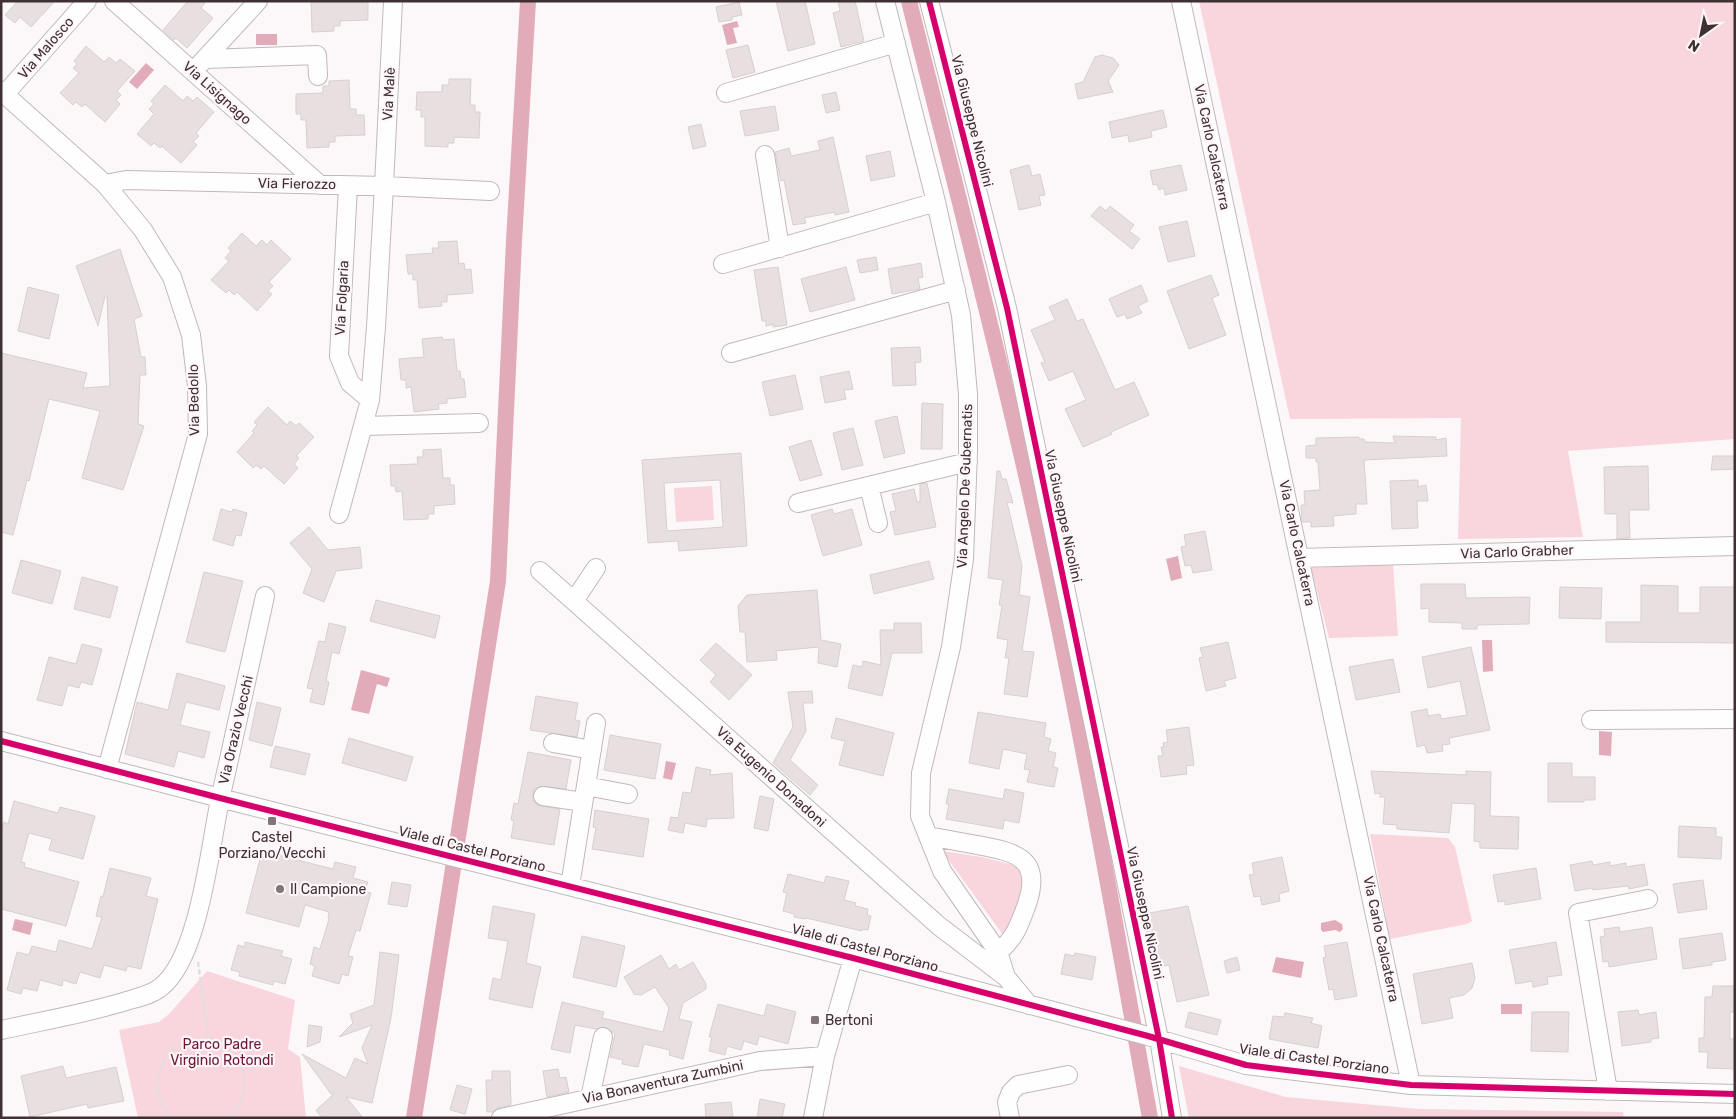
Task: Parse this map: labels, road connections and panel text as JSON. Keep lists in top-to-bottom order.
{
  "streets": {
    "street": [
      "Via Malosco",
      "Via Lisignago",
      "Via Malè",
      "Via Giuseppe Nicolini",
      "Via Carlo Calcaterra",
      "Via Fierozzo",
      "Via Folgaria",
      "Via Bedollo",
      "Via Angelo De Gubernatis",
      "Via Carlo Grabher",
      "Via Orazio Vecchi",
      "Via Eugenio Donadoni",
      "Viale di Castel Porziano",
      "Via Bonaventura Zumbini"
    ]
  },
  "crossings": [
    ["Via Malosco", "Via Bedollo"],
    ["Via Lisignago", "Via Fierozzo"],
    ["Via Malè", "Via Fierozzo"],
    ["Via Giuseppe Nicolini", "Viale di Castel Porziano"],
    ["Via Carlo Calcaterra", "Via Carlo Grabher"],
    ["Via Carlo Calcaterra", "Viale di Castel Porziano"],
    ["Via Fierozzo", "Via Folgaria"],
    ["Via Fierozzo", "Via Bedollo"],
    ["Via Bedollo", "Viale di Castel Porziano"],
    ["Via Angelo De Gubernatis", "Via Eugenio Donadoni"],
    ["Via Angelo De Gubernatis", "Viale di Castel Porziano"],
    ["Via Orazio Vecchi", "Viale di Castel Porziano"]
  ],
  "parks": ["Parco Padre Virginio Rotondi"],
  "places": {
    "transit": ["Castel Porziano/Vecchi", "Bertoni"],
    "other": ["Il Campione"]
  },
  "north": "bottom left"
}
